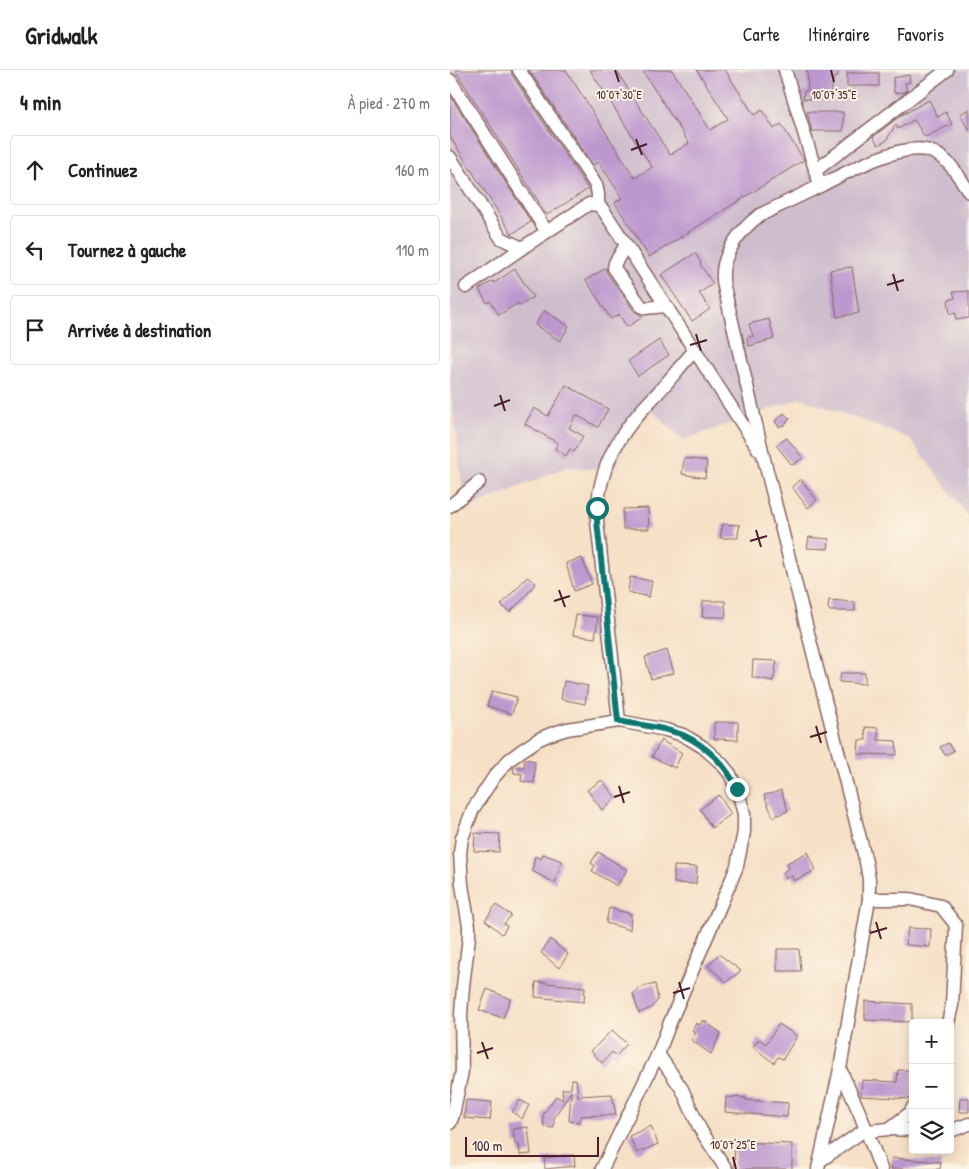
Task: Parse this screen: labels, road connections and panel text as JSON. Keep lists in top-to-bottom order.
{
  "scale_bar": "100 m",
  "page": {
    "header": "Gridwalk",
    "nav": ["Carte", "Itinéraire", "Favoris"],
    "heading": ["4 min", "À pied · 270 m"],
    "list": [
      ["Continuez", "160 m"],
      ["Tournez à gauche", "110 m"],
      "Arrivée à destination"
    ],
    "map_buttons": ["+", "−"],
    "scale": "100 m"
  },
  "coordinates": ["10°07'30\"E", "10°07'35\"E", "10°07'25\"E"]
}
